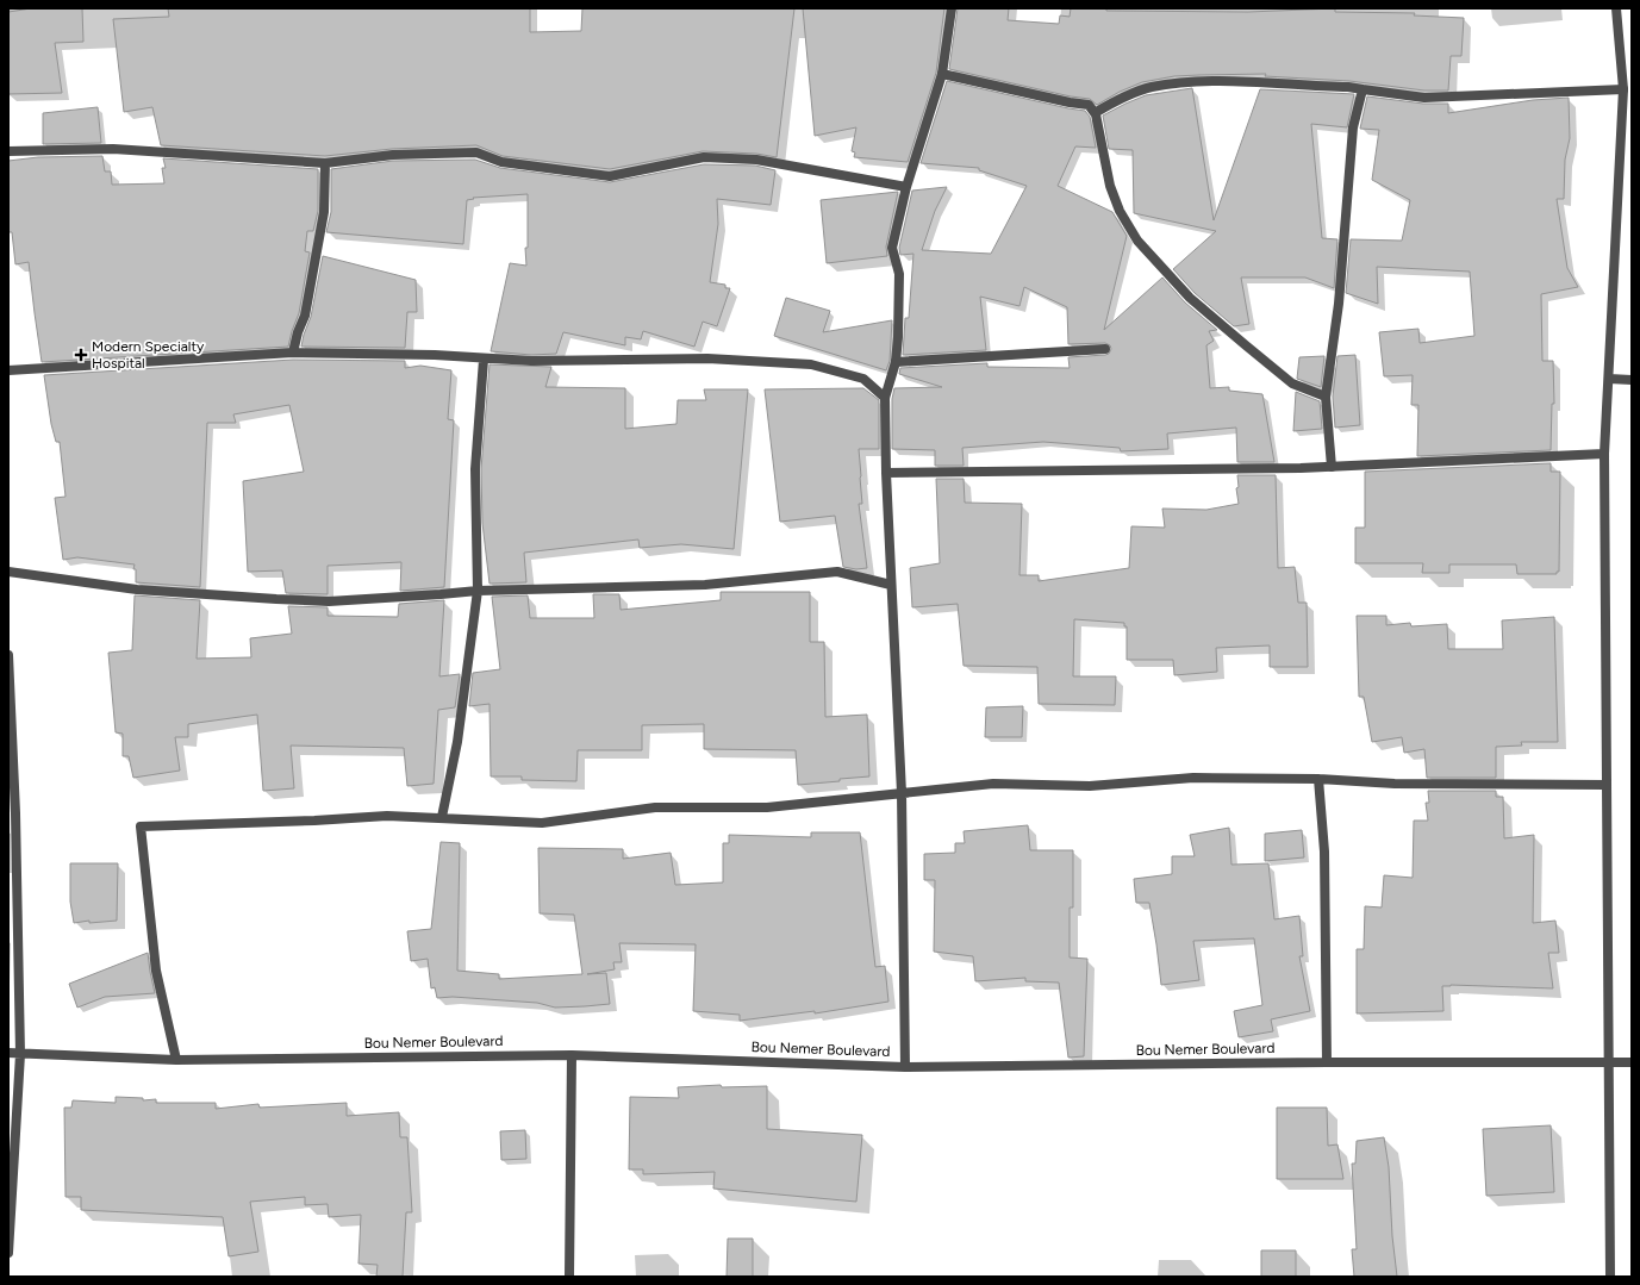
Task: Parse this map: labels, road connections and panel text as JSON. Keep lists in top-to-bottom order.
{
  "streets": {
    "street": ["Bou Nemer Boulevard"]
  },
  "places": {
    "health": ["Modern Specialty Hospital"]
  }
}
